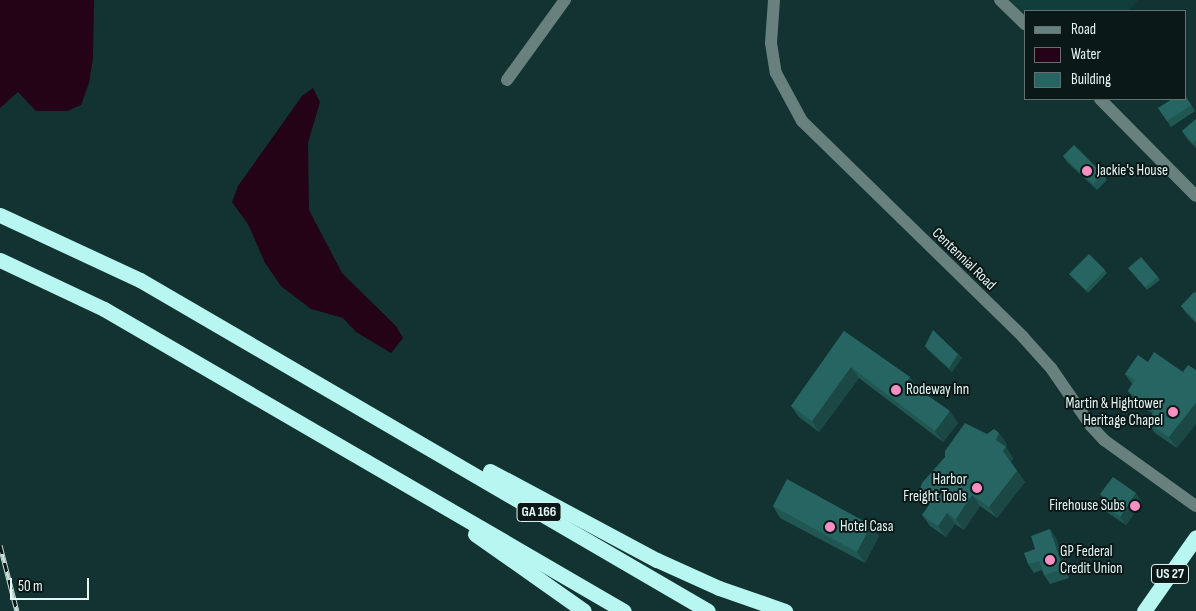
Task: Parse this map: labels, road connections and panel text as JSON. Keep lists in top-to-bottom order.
{
  "streets": {
    "highway": ["GA 166", "US 27"],
    "street": ["Centennial Road"]
  },
  "places": [
    "Jackie's House",
    "Rodeway Inn",
    "Martin & Hightower Heritage Chapel",
    "Harbor Freight Tools",
    "Firehouse Subs",
    "Hotel Casa",
    "GP Federal Credit Union"
  ],
  "legend": ["Road", "Water", "Building"],
  "scale_bar": "50 m"
}
